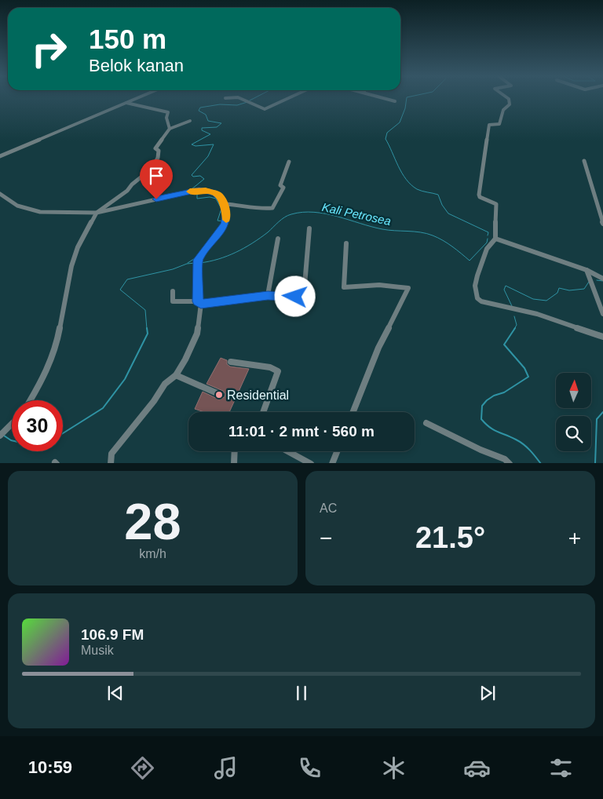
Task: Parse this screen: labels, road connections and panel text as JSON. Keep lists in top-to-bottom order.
{
  "water": ["Kali Petrosea"],
  "places": ["Residential"],
  "north": "top",
  "page": {
    "turn": ["150 m", "Belok kanan"],
    "limit": "30",
    "trip": "11:01 · 2 mnt · 560 m",
    "tile": [
      ["28", "km/h"],
      "AC"
    ],
    "heat": ["−", "21.5°", "+"],
    "song": ["106.9 FM", "Musik"],
    "tabs": "10:59"
  }
}
